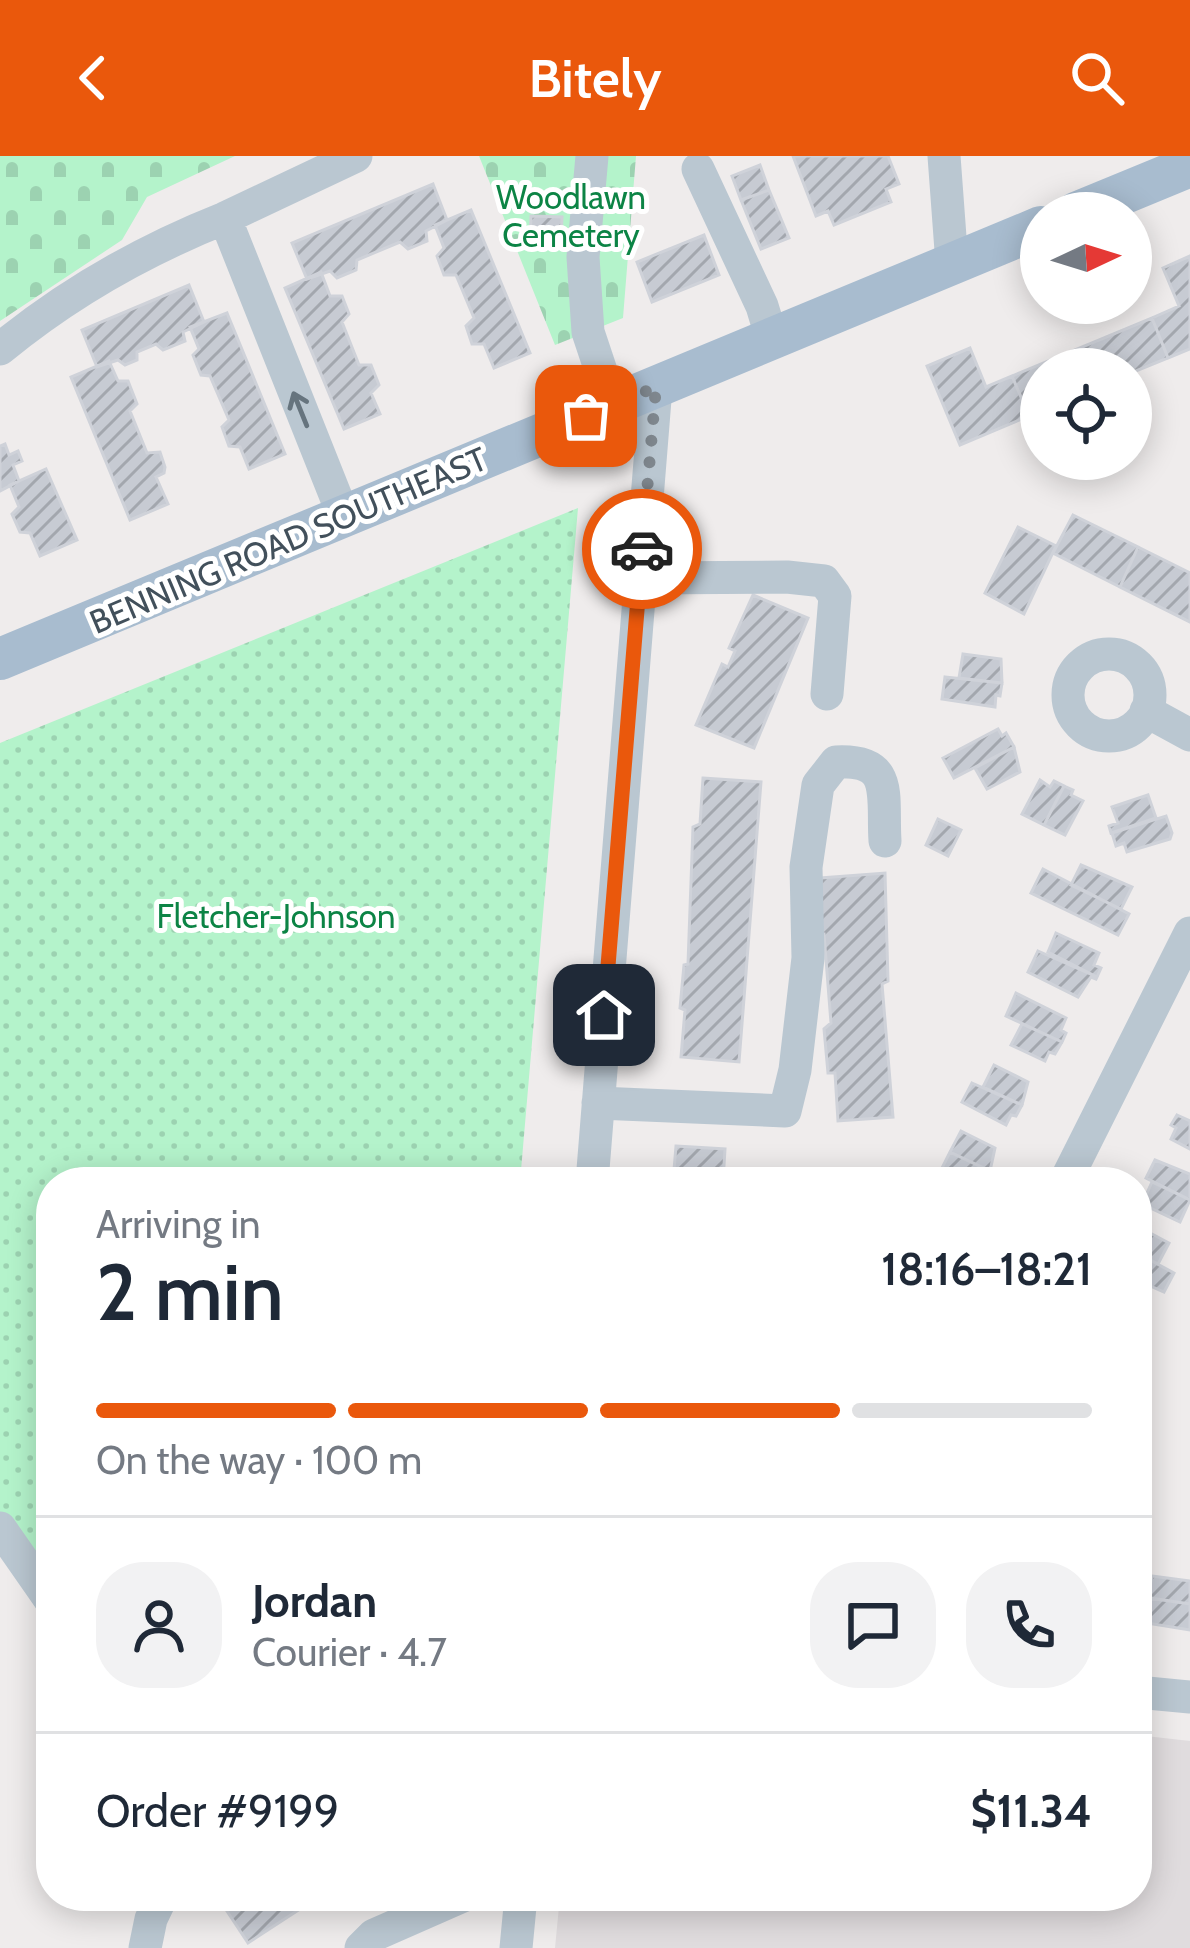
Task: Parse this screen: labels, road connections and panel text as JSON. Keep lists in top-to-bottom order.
{
  "streets": {
    "main road": ["BENNING ROAD SOUTHEAST"]
  },
  "parks": ["Woodlawn Cemetery", "Fletcher-Johnson"],
  "north": "right",
  "page": {
    "header": "Bitely",
    "heading": ["2 min", "Arriving in", "18:16–18:21"],
    "panel": [
      "Jordan",
      "Courier · 4.7",
      "Order #9199",
      "$11.34"
    ],
    "bar": "On the way · 100 m"
  }
}
